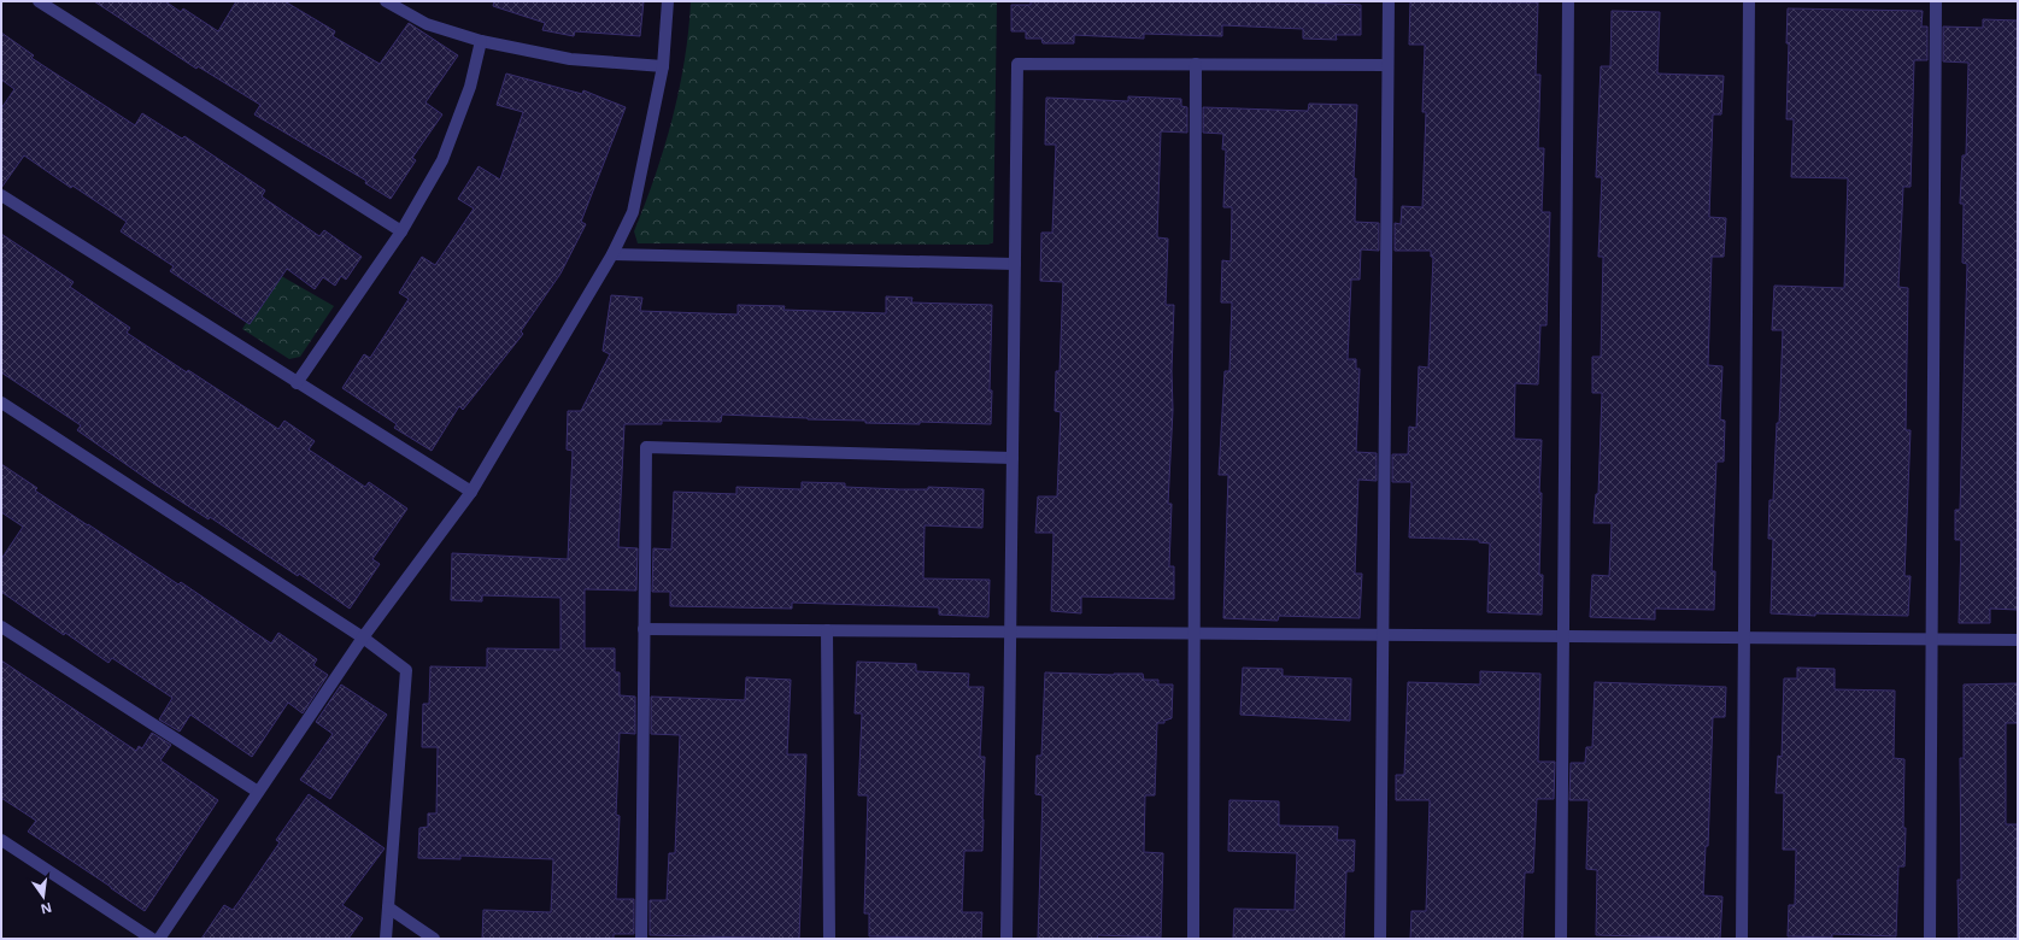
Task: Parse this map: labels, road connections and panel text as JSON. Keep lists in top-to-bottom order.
{
  "north": "bottom"
}
